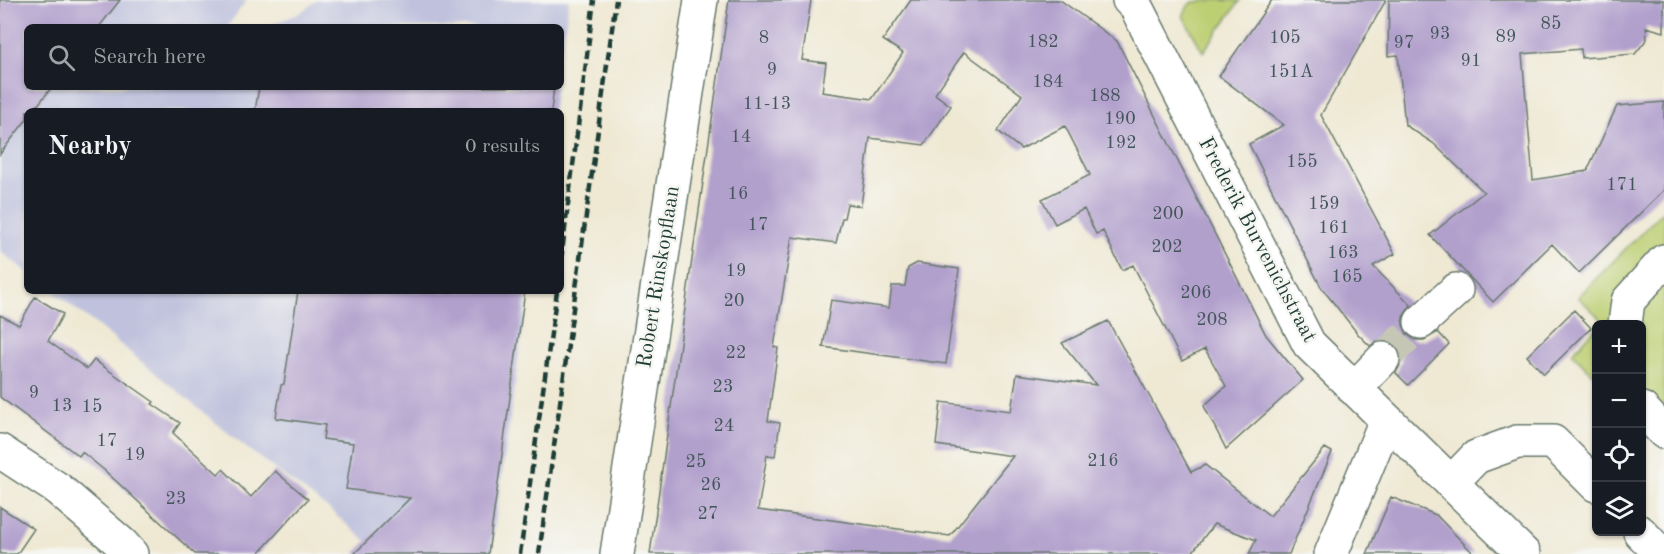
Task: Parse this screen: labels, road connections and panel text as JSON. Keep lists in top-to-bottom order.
{
  "streets": {
    "street": ["Frederik Burvenichstraat", "Robert Rinskopflaan"]
  },
  "house_numbers": [
    "85",
    "93",
    "89",
    "8",
    "105",
    "182",
    "97",
    "91",
    "9",
    "151A",
    "184",
    "188",
    "11-13",
    "190",
    "14",
    "192",
    "155",
    "171",
    "16",
    "159",
    "200",
    "17",
    "161",
    "202",
    "163",
    "19",
    "165",
    "206",
    "20",
    "208",
    "22",
    "23",
    "9",
    "13",
    "15",
    "24",
    "17",
    "19",
    "216",
    "25",
    "26",
    "23",
    "27"
  ],
  "page": {
    "search": "Search here",
    "heading": ["Nearby", "0 results"],
    "map_buttons": ["+", "−"]
  }
}
